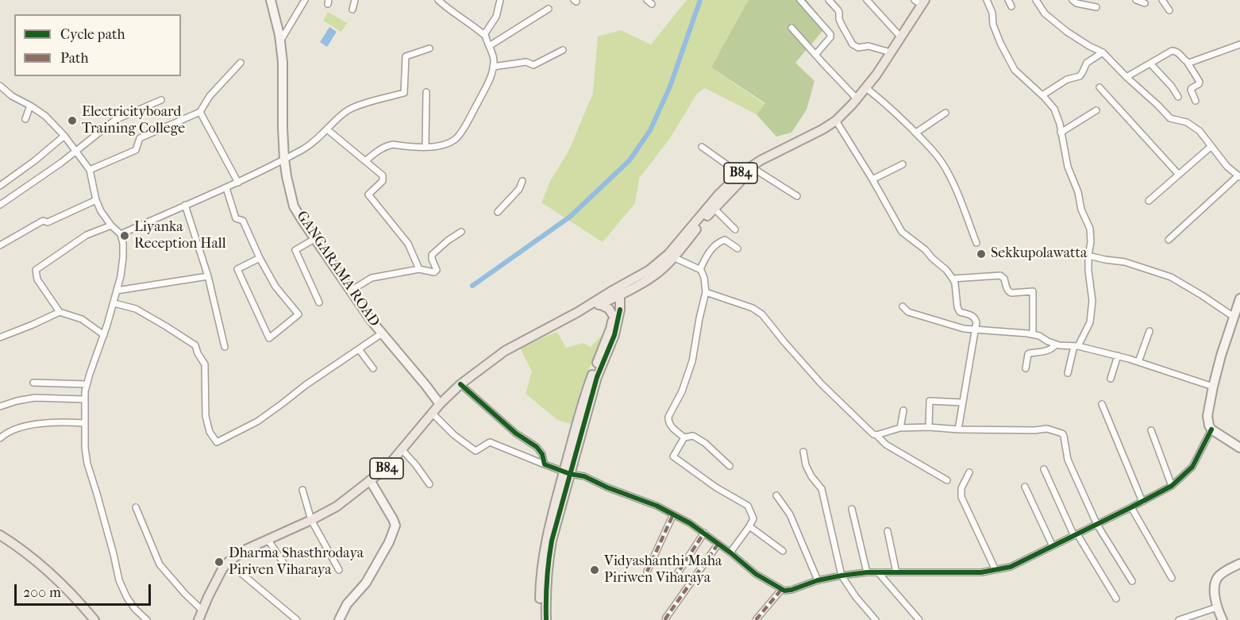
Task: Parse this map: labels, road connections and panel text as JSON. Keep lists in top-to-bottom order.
{
  "streets": {
    "main road": ["B84"],
    "street": ["GANGARAMA ROAD"]
  },
  "crossings": [
    ["B84", "GANGARAMA ROAD"]
  ],
  "places": [
    "Electricityboard Training College",
    "Liyanka Reception Hall",
    "Sekkupolawatta",
    "Dharma Shasthrodaya Piriven Viharaya",
    "Vidyashanthi Maha Piriwen Viharaya"
  ],
  "legend": ["Cycle path", "Path"],
  "scale_bar": "200 m"
}
